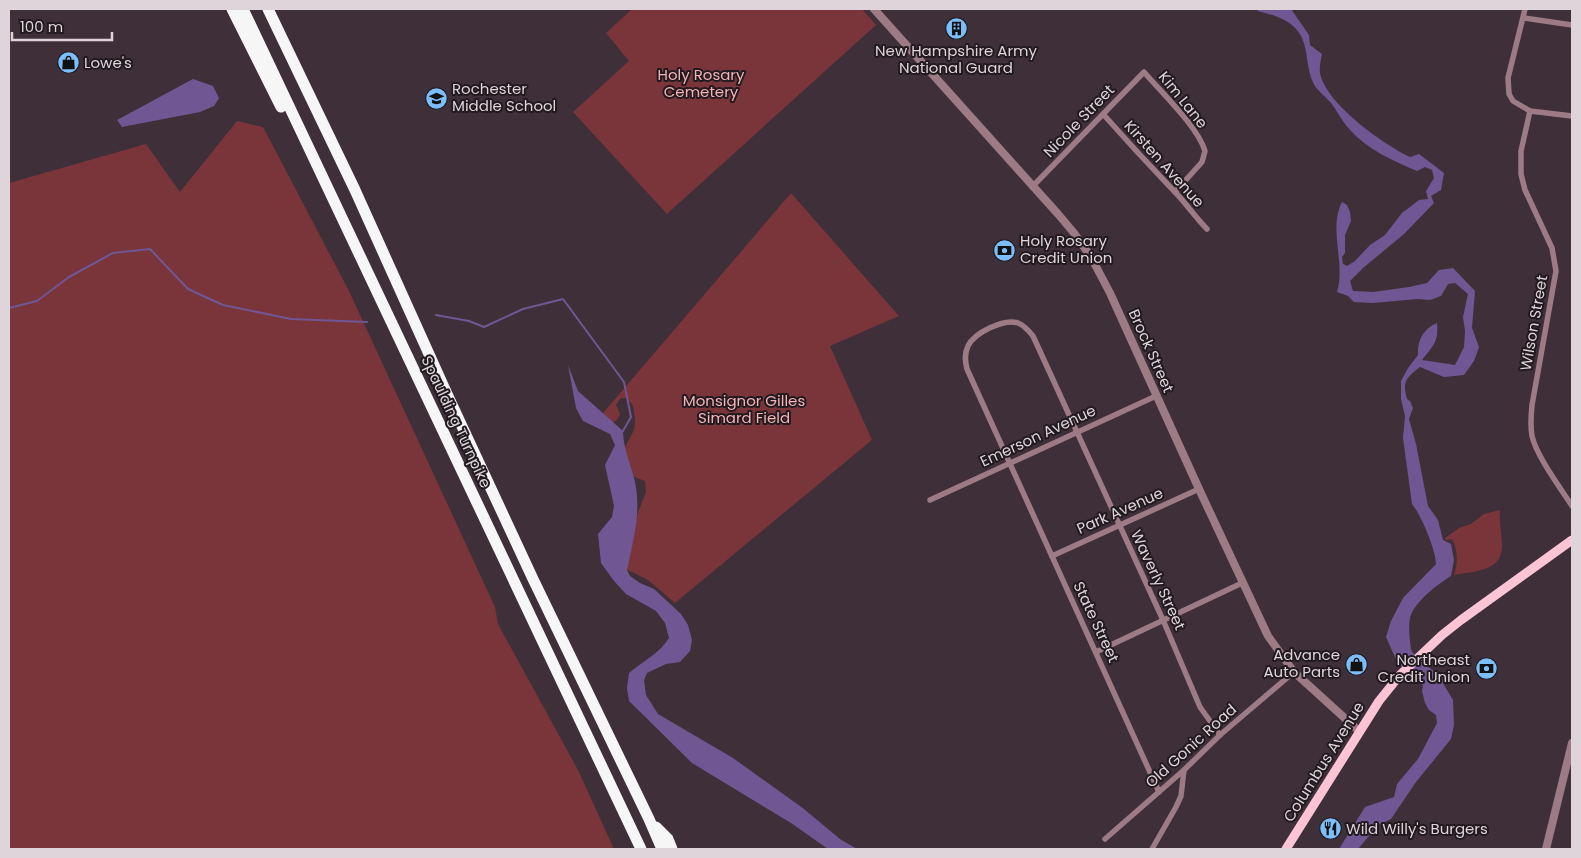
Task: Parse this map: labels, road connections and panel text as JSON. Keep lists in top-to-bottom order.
{
  "streets": {
    "highway": ["Spaulding Turnpike"],
    "main road": ["Columbus Avenue"],
    "street": [
      "Kim Lane",
      "Nicole Street",
      "Kirsten Avenue",
      "Wilson Street",
      "Brock Street",
      "Emerson Avenue",
      "Park Avenue",
      "Waverly Street",
      "State Street",
      "Old Gonic Road"
    ]
  },
  "crossings": [
    ["Kim Lane", "Nicole Street"],
    ["Kim Lane", "Kirsten Avenue"],
    ["Nicole Street", "Kirsten Avenue"],
    ["Nicole Street", "Brock Street"],
    ["Brock Street", "Emerson Avenue"],
    ["Brock Street", "Park Avenue"],
    ["Brock Street", "Old Gonic Road"],
    ["Brock Street", "Columbus Avenue"],
    ["Emerson Avenue", "Waverly Street"],
    ["Emerson Avenue", "State Street"],
    ["Park Avenue", "Waverly Street"],
    ["Park Avenue", "State Street"],
    ["Waverly Street", "State Street"],
    ["Waverly Street", "Old Gonic Road"],
    ["State Street", "Old Gonic Road"]
  ],
  "parks": ["Holy Rosary Cemetery", "Monsignor Gilles Simard Field"],
  "places": {
    "building": ["New Hampshire Army National Guard"],
    "shop": ["Lowe's", "Advance Auto Parts"],
    "school or university": ["Rochester Middle School"],
    "bank": ["Holy Rosary Credit Union", "Northeast Credit Union"],
    "restaurant": ["Wild Willy's Burgers"]
  },
  "scale_bar": "100 m"
}
